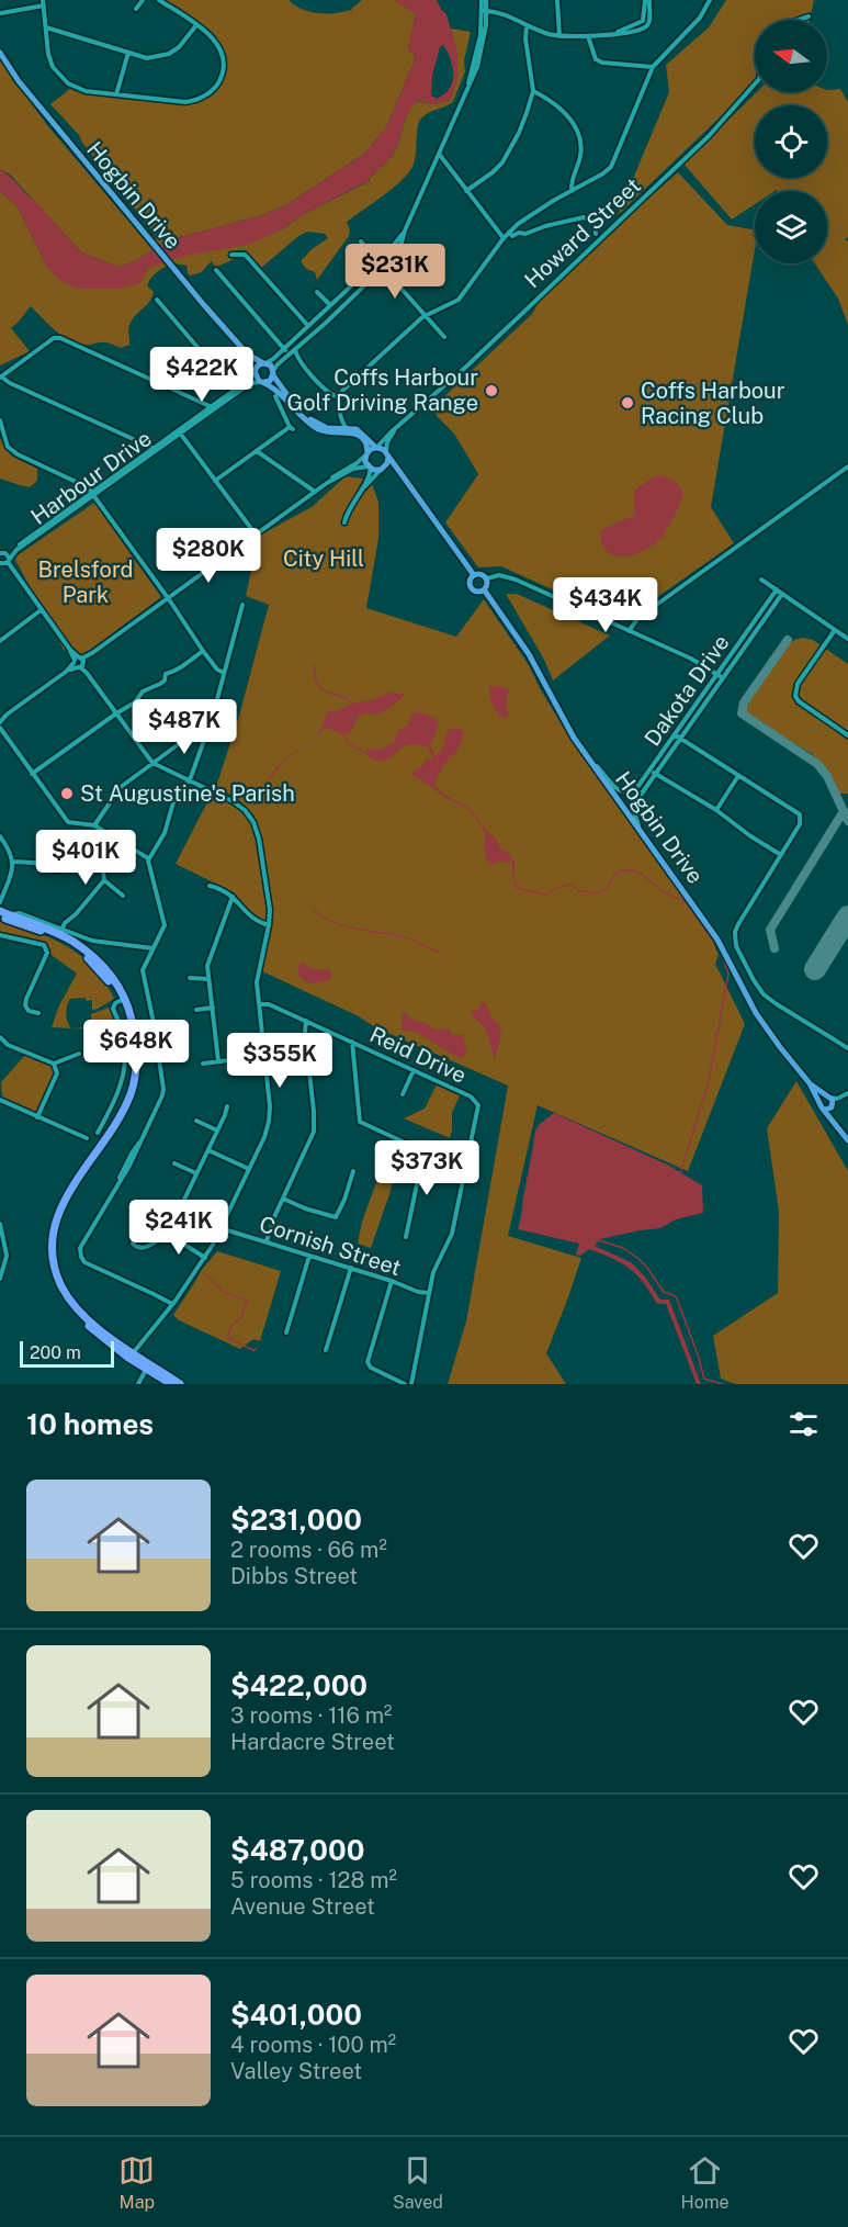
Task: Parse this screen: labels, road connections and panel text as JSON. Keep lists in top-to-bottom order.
{
  "streets": {
    "main road": ["Hogbin Drive"],
    "street": [
      "Howard Street",
      "Harbour Drive",
      "Dakota Drive",
      "Reid Drive",
      "Cornish Street"
    ]
  },
  "crossings": [
    ["Hogbin Drive", "Harbour Drive"],
    ["Hogbin Drive", "Dakota Drive"],
    ["Reid Drive", "Cornish Street"]
  ],
  "parks": ["City Hill", "Brelsford Park"],
  "places": ["Coffs Harbour Golf Driving Range", "Coffs Harbour Racing Club", "St Augustine's Parish"],
  "scale_bar": "200 m",
  "north": "left",
  "page": {
    "price": [
      "$231K",
      "$422K",
      "$280K",
      "$434K",
      "$487K",
      "$401K",
      "$648K",
      "$355K",
      "$373K",
      "$241K"
    ],
    "scale": "200 m",
    "heading": "10 homes",
    "list": [
      {
        "name": "$231,000",
        "note": "2 rooms · 66 m² · Dibbs Street"
      },
      {
        "name": "$422,000",
        "note": "3 rooms · 116 m² · Hardacre Street"
      },
      {
        "name": "$487,000",
        "note": "5 rooms · 128 m² · Avenue Street"
      },
      {
        "name": "$401,000",
        "note": "4 rooms · 100 m² · Valley Street"
      }
    ],
    "tabs": ["Map", "Saved", "Home"]
  }
}
